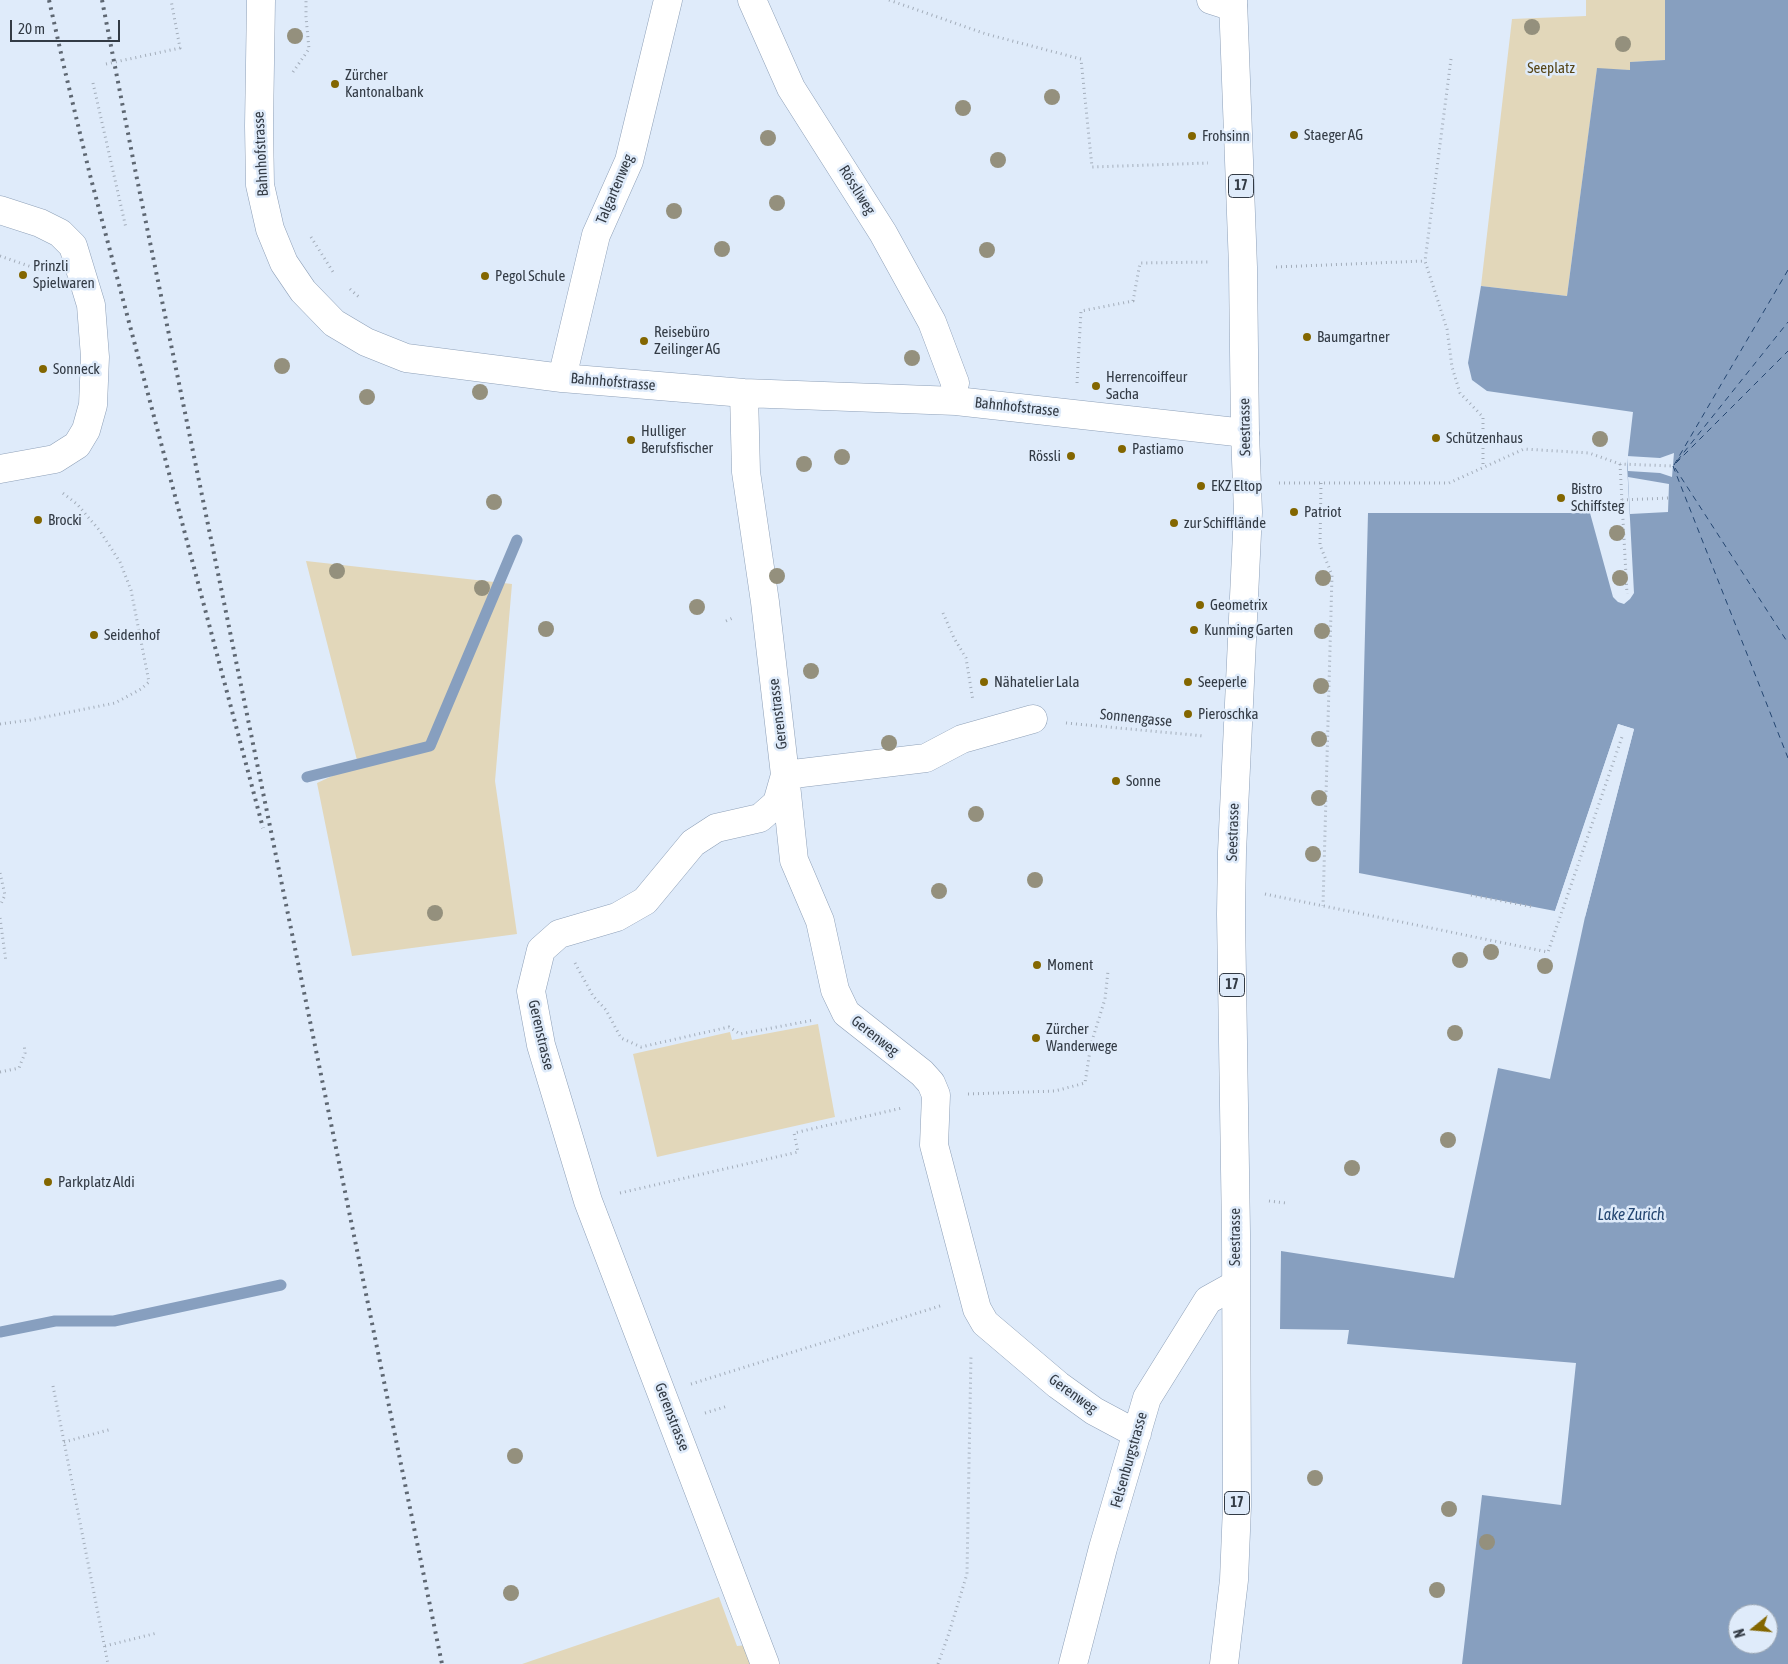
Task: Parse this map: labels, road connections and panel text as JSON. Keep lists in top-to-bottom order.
{
  "streets": {
    "street": [
      "Bahnhofstrasse",
      "17",
      "Talgartenweg",
      "Rössliweg",
      "Seestrasse",
      "Gerenstrasse",
      "Gerenweg",
      "Felsenburgstrasse"
    ],
    "path": ["Sonnengasse"]
  },
  "crossings": [
    ["Bahnhofstrasse", "Talgartenweg"],
    ["Bahnhofstrasse", "Seestrasse"],
    ["Bahnhofstrasse", "Gerenstrasse"],
    ["Seestrasse", "Sonnengasse"],
    ["Seestrasse", "Felsenburgstrasse"],
    ["Gerenstrasse", "Gerenweg"],
    ["Gerenweg", "Felsenburgstrasse"]
  ],
  "water": ["Lake Zurich"],
  "parks": ["Seeplatz"],
  "places": [
    "Zürcher Kantonalbank",
    "Staeger AG",
    "Frohsinn",
    "Prinzli Spielwaren",
    "Pegol Schule",
    "Baumgartner",
    "Reisebüro Zeilinger AG",
    "Sonneck",
    "Herrencoiffeur Sacha",
    "Schützenhaus",
    "Hulliger Berufsfischer",
    "Pastiamo",
    "Rössli",
    "EKZ Eltop",
    "Bistro Schiffsteg",
    "Patriot",
    "Brocki",
    "zur Schifflände",
    "Geometrix",
    "Kunming Garten",
    "Seidenhof",
    "Nähatelier Lala",
    "Seeperle",
    "Pieroschka",
    "Sonne",
    "Moment",
    "Zürcher Wanderwege",
    "Parkplatz Aldi"
  ],
  "scale_bar": "20 m",
  "north": "left"
}
